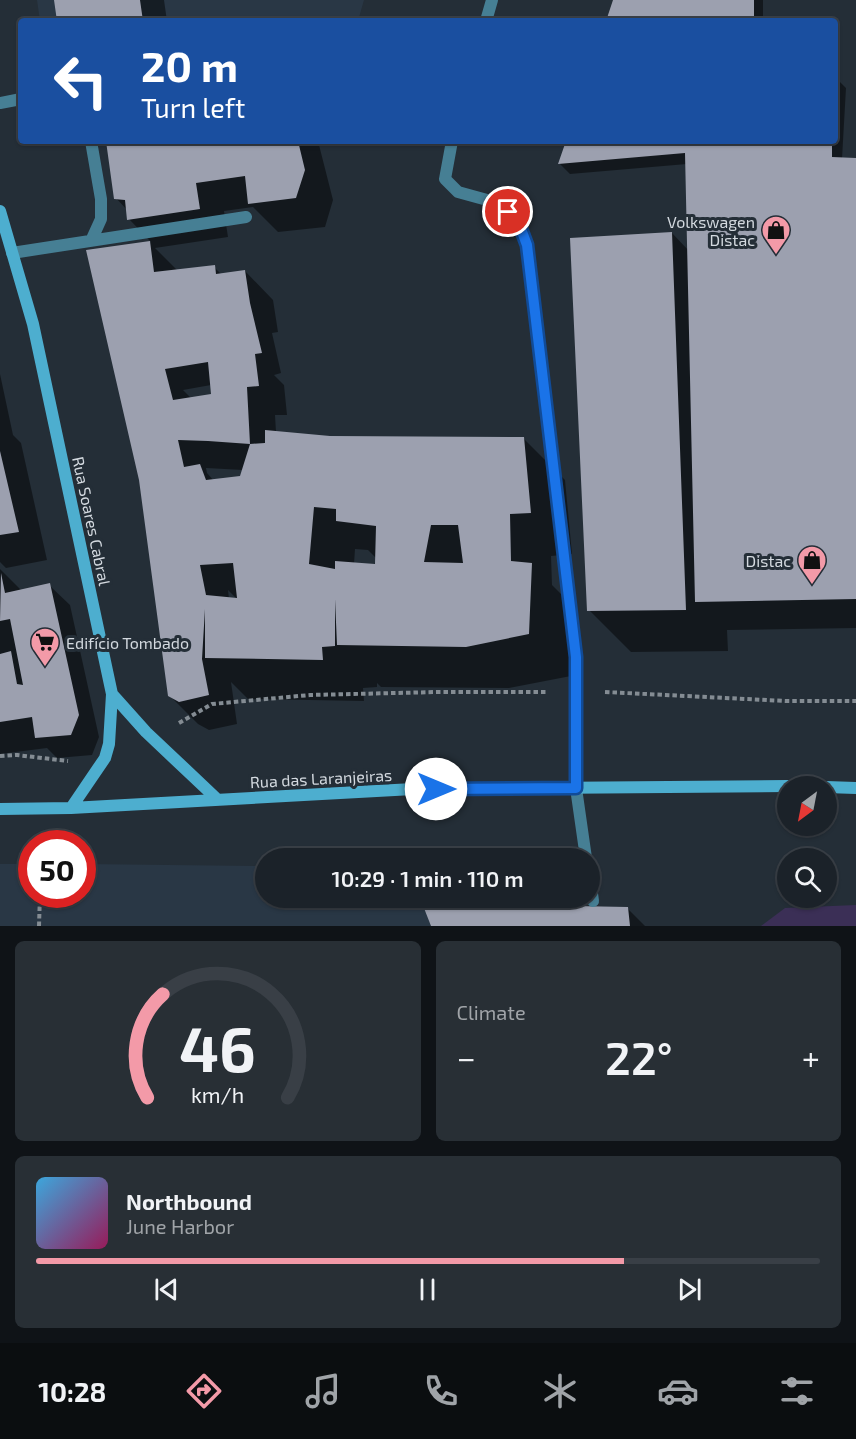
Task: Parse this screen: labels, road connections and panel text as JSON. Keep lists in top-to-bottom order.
{
  "streets": {
    "main road": ["Rua Soares Cabral", "Rua das Laranjeiras"]
  },
  "crossings": [
    ["Rua Soares Cabral", "Rua das Laranjeiras"]
  ],
  "places": {
    "shop": ["Volkswagen Distac", "Distac"],
    "supermarket": ["Edifício Tombado"]
  },
  "north": "bottom left",
  "page": {
    "turn": ["20 m", "Turn left"],
    "limit": "50",
    "trip": "10:29 · 1 min · 110 m",
    "tile": "Climate",
    "heat": ["−", "22°", "+"],
    "song": ["Northbound", "June Harbor"],
    "tabs": "10:28",
    "gauge": ["46", "km/h"]
  }
}
